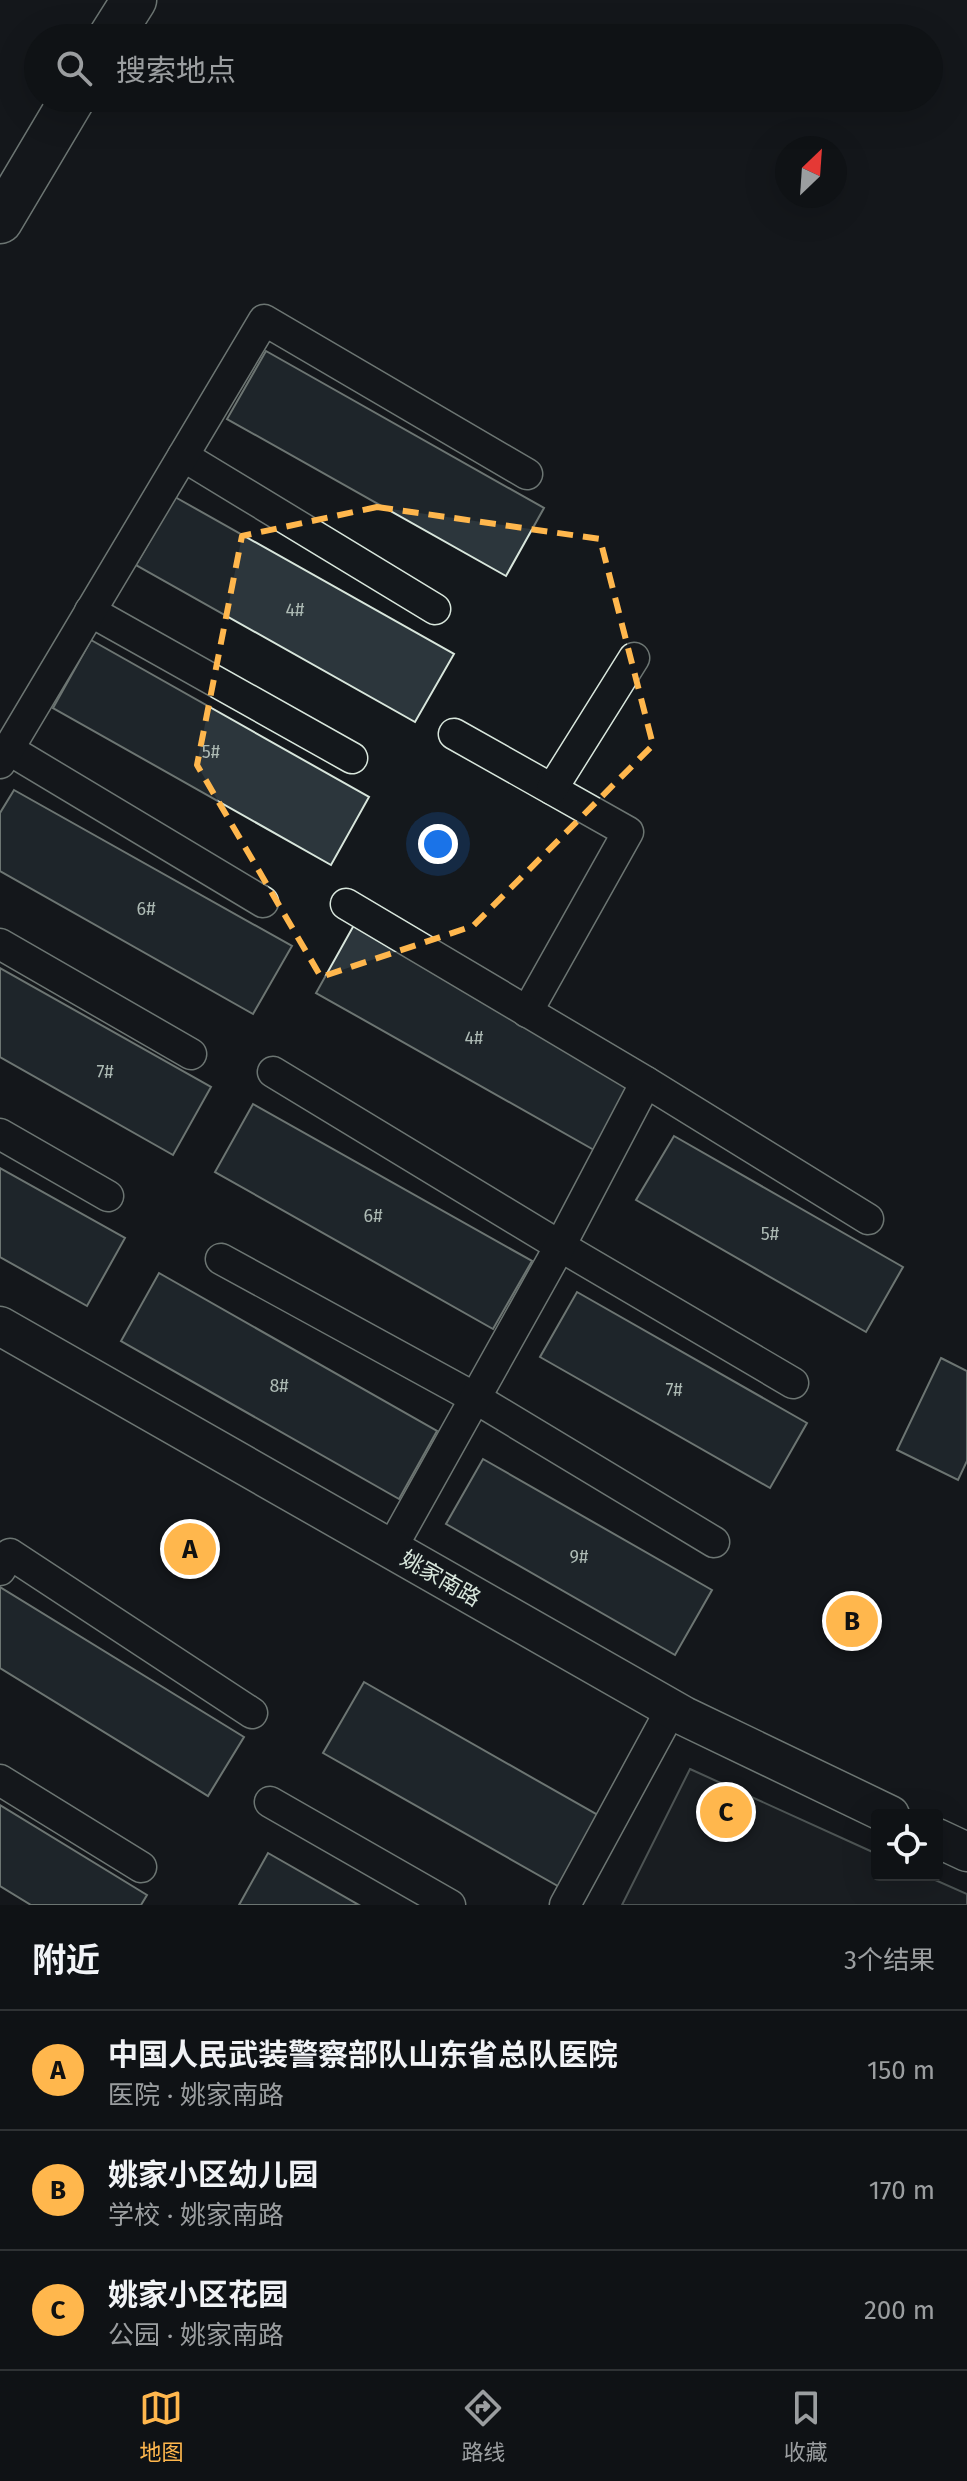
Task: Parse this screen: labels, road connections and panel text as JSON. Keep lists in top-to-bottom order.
{
  "streets": {
    "street": ["姚家南路"]
  },
  "house_numbers": [
    "4#",
    "5#",
    "6#",
    "4#",
    "7#",
    "6#",
    "5#",
    "8#",
    "7#",
    "9#"
  ],
  "north": "top right",
  "page": {
    "search": "搜索地点",
    "pins": ["A", "B", "C"],
    "heading": ["附近", "3个结果"],
    "list": [
      {
        "mark": "A",
        "name": "中国人民武装警察部队山东省总队医院",
        "note": "医院 · 姚家南路",
        "value": "150 m"
      },
      {
        "mark": "B",
        "name": "姚家小区幼儿园",
        "note": "学校 · 姚家南路",
        "value": "170 m"
      },
      {
        "mark": "C",
        "name": "姚家小区花园",
        "note": "公园 · 姚家南路",
        "value": "200 m"
      }
    ],
    "nav": ["地图", "路线", "收藏"]
  }
}
